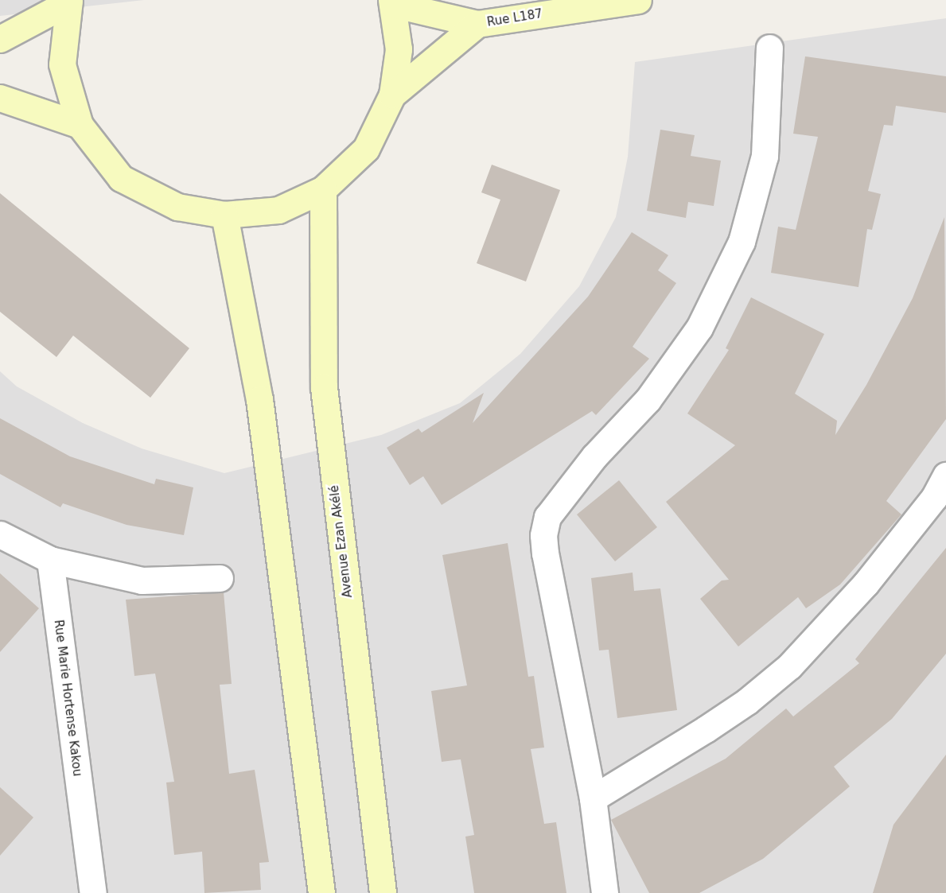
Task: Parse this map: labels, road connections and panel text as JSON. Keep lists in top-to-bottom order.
{
  "streets": {
    "street": ["Rue L187", "Avenue Ezan Akélé", "Rue Marie Hortense Kakou"]
  }
}
